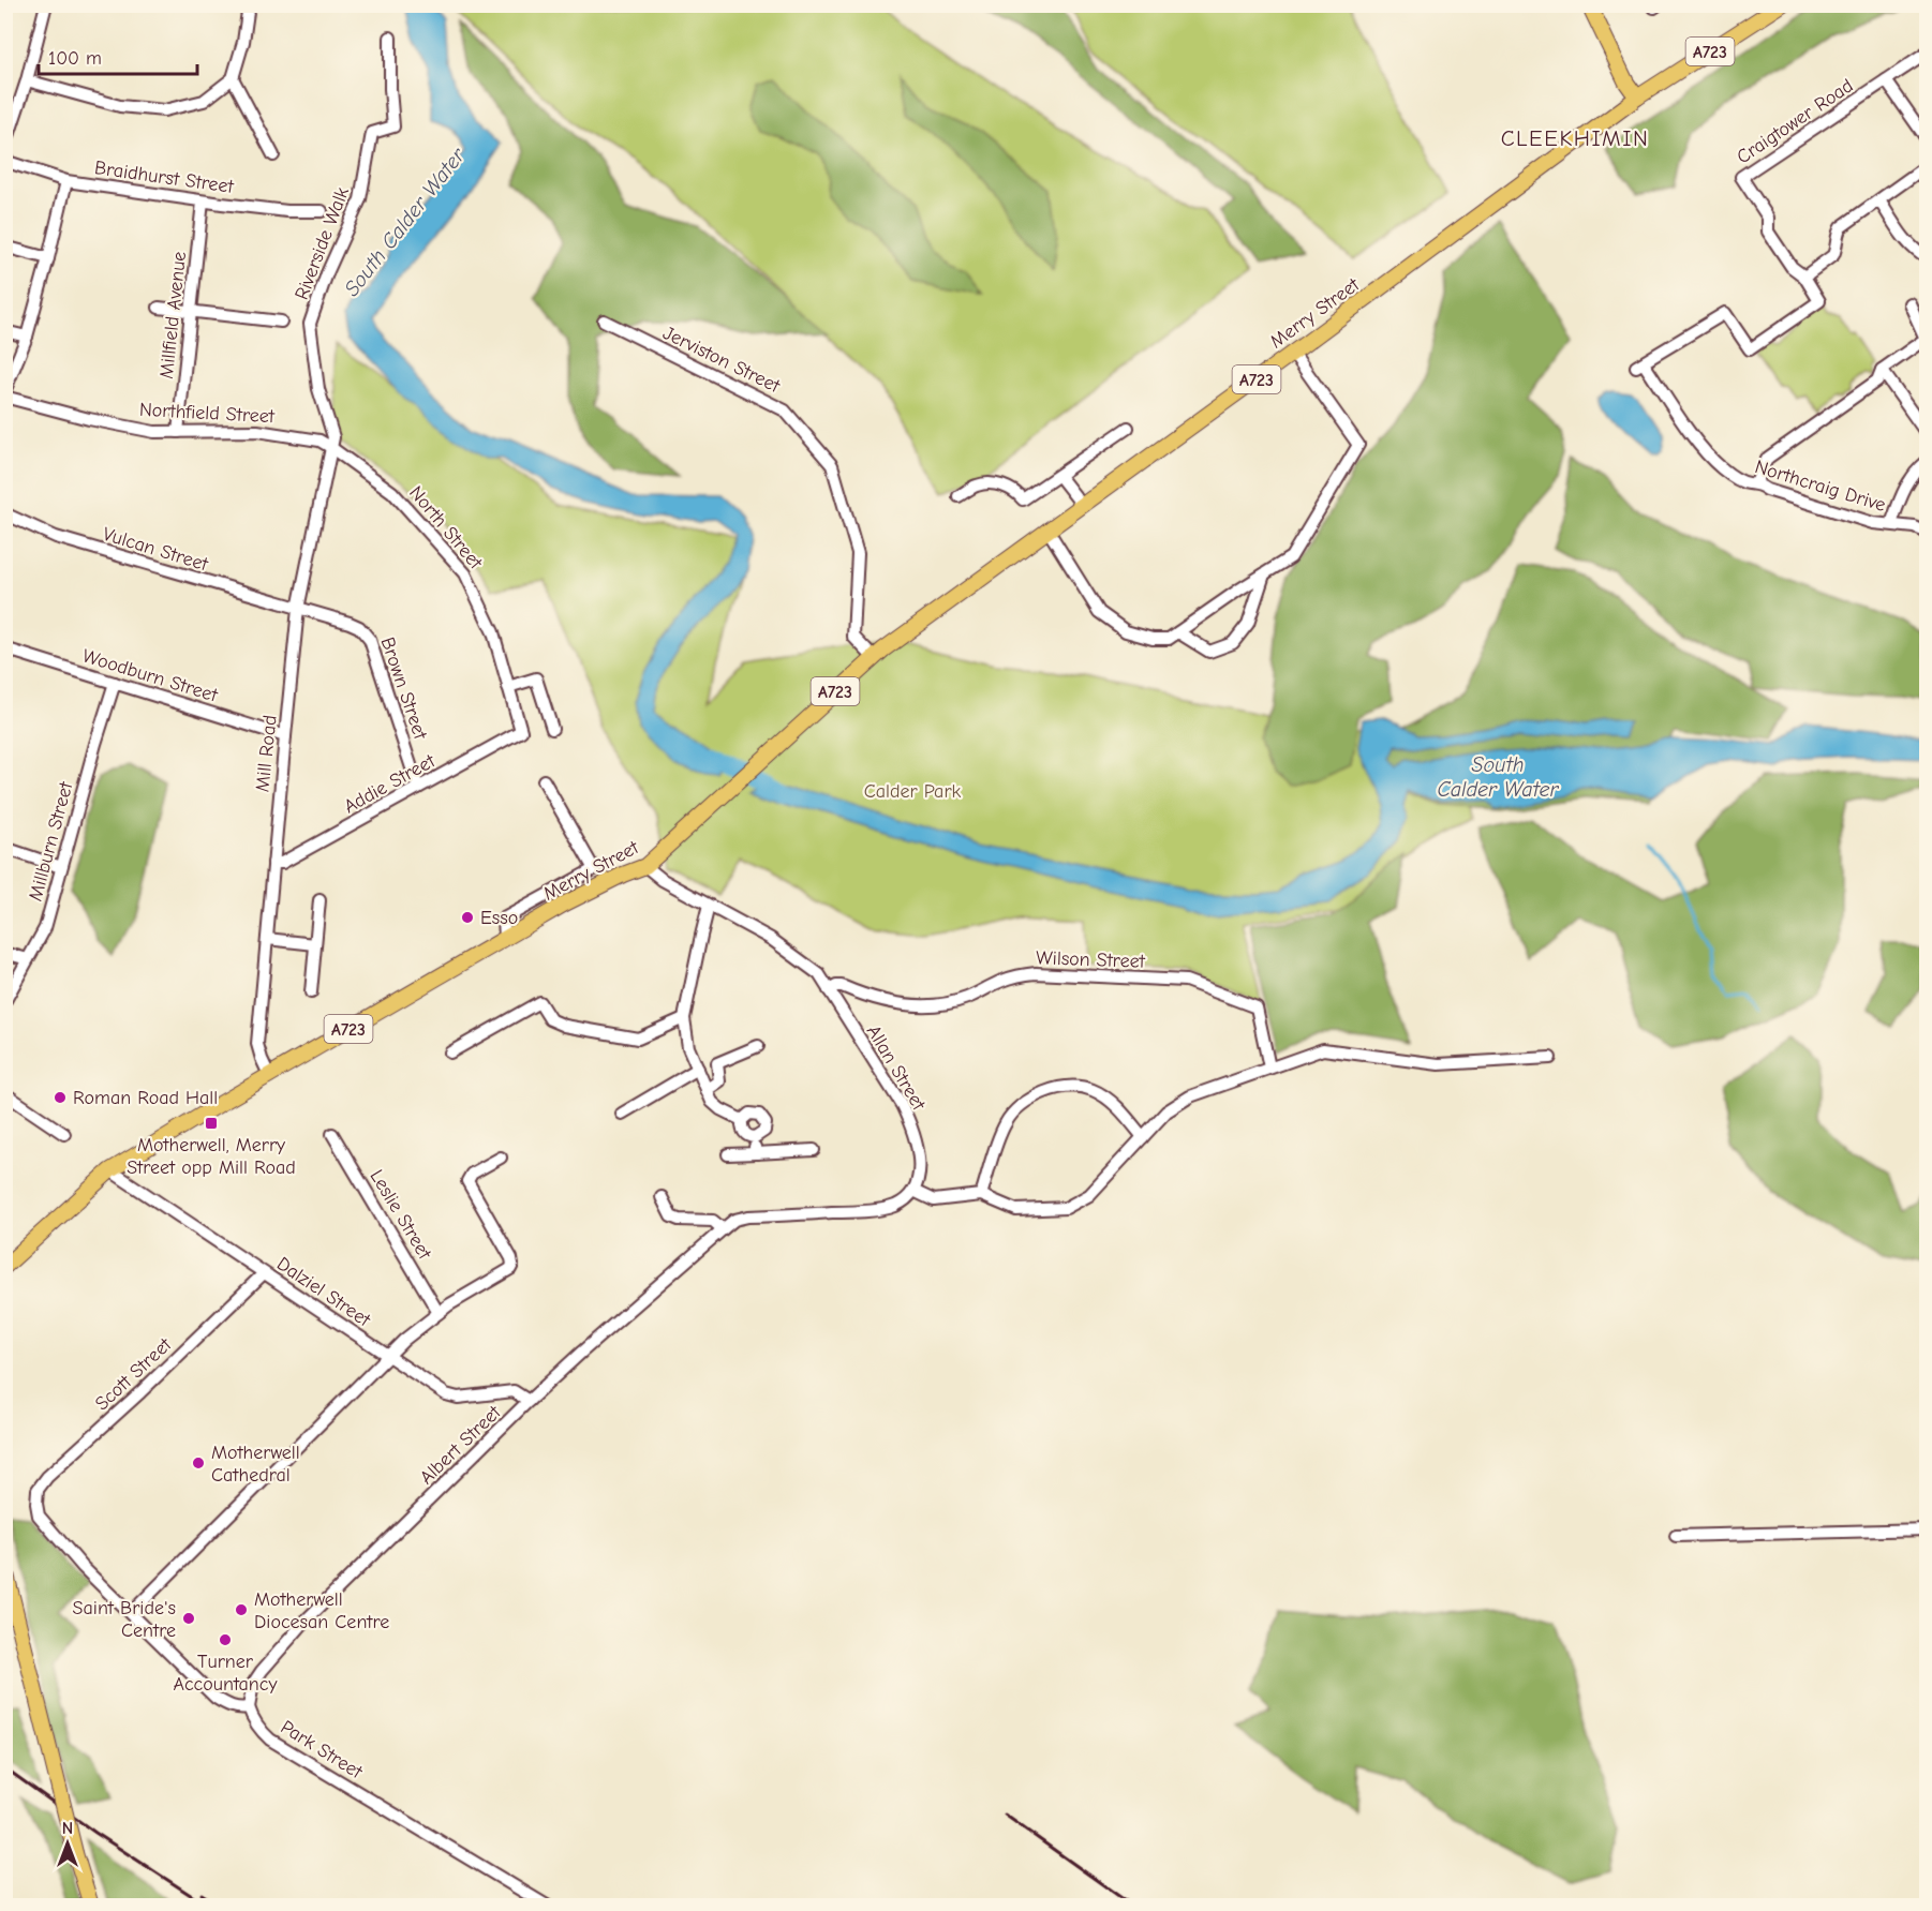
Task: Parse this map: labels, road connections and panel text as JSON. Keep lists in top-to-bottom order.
{
  "streets": {
    "main road": ["A723", "Merry Street"],
    "street": [
      "Craigtower Road",
      "Braidhurst Street",
      "Riverside Walk",
      "Millfield Avenue",
      "Jerviston Street",
      "Northfield Street",
      "Northcraig Drive",
      "North Street",
      "Vulcan Street",
      "Woodburn Street",
      "Brown Street",
      "Mill Road",
      "Addie Street",
      "Millburn Street",
      "Wilson Street",
      "Allan Street",
      "Leslie Street",
      "Dalziel Street",
      "Scott Street",
      "Albert Street",
      "Park Street"
    ]
  },
  "crossings": [
    ["Craigtower Road", "Northcraig Drive"],
    ["Braidhurst Street", "Millfield Avenue"],
    ["Riverside Walk", "Northfield Street"],
    ["Riverside Walk", "North Street"],
    ["Riverside Walk", "Mill Road"],
    ["Merry Street", "Jerviston Street"],
    ["Merry Street", "Mill Road"],
    ["Merry Street", "Allan Street"],
    ["Merry Street", "Dalziel Street"],
    ["Millfield Avenue", "Northfield Street"],
    ["Northfield Street", "North Street"],
    ["Northfield Street", "Mill Road"],
    ["North Street", "Mill Road"],
    ["North Street", "Addie Street"],
    ["Vulcan Street", "Brown Street"],
    ["Vulcan Street", "Mill Road"],
    ["Woodburn Street", "Mill Road"],
    ["Woodburn Street", "Millburn Street"],
    ["Brown Street", "Mill Road"],
    ["Brown Street", "Addie Street"],
    ["Mill Road", "Addie Street"],
    ["Wilson Street", "Allan Street"],
    ["Dalziel Street", "Scott Street"],
    ["Dalziel Street", "Albert Street"],
    ["Albert Street", "Park Street"]
  ],
  "districts": ["CLEEKHIMIN"],
  "water": ["South Calder Water"],
  "parks": ["Calder Park"],
  "places": {
    "other": [
      "Esso",
      "Roman Road Hall",
      "Motherwell Cathedral",
      "Motherwell Diocesan Centre",
      "Saint Bride's Centre",
      "Turner Accountancy"
    ],
    "transit": ["Motherwell, Merry Street opp Mill Road"]
  },
  "scale_bar": "100 m",
  "north": "top"
}
